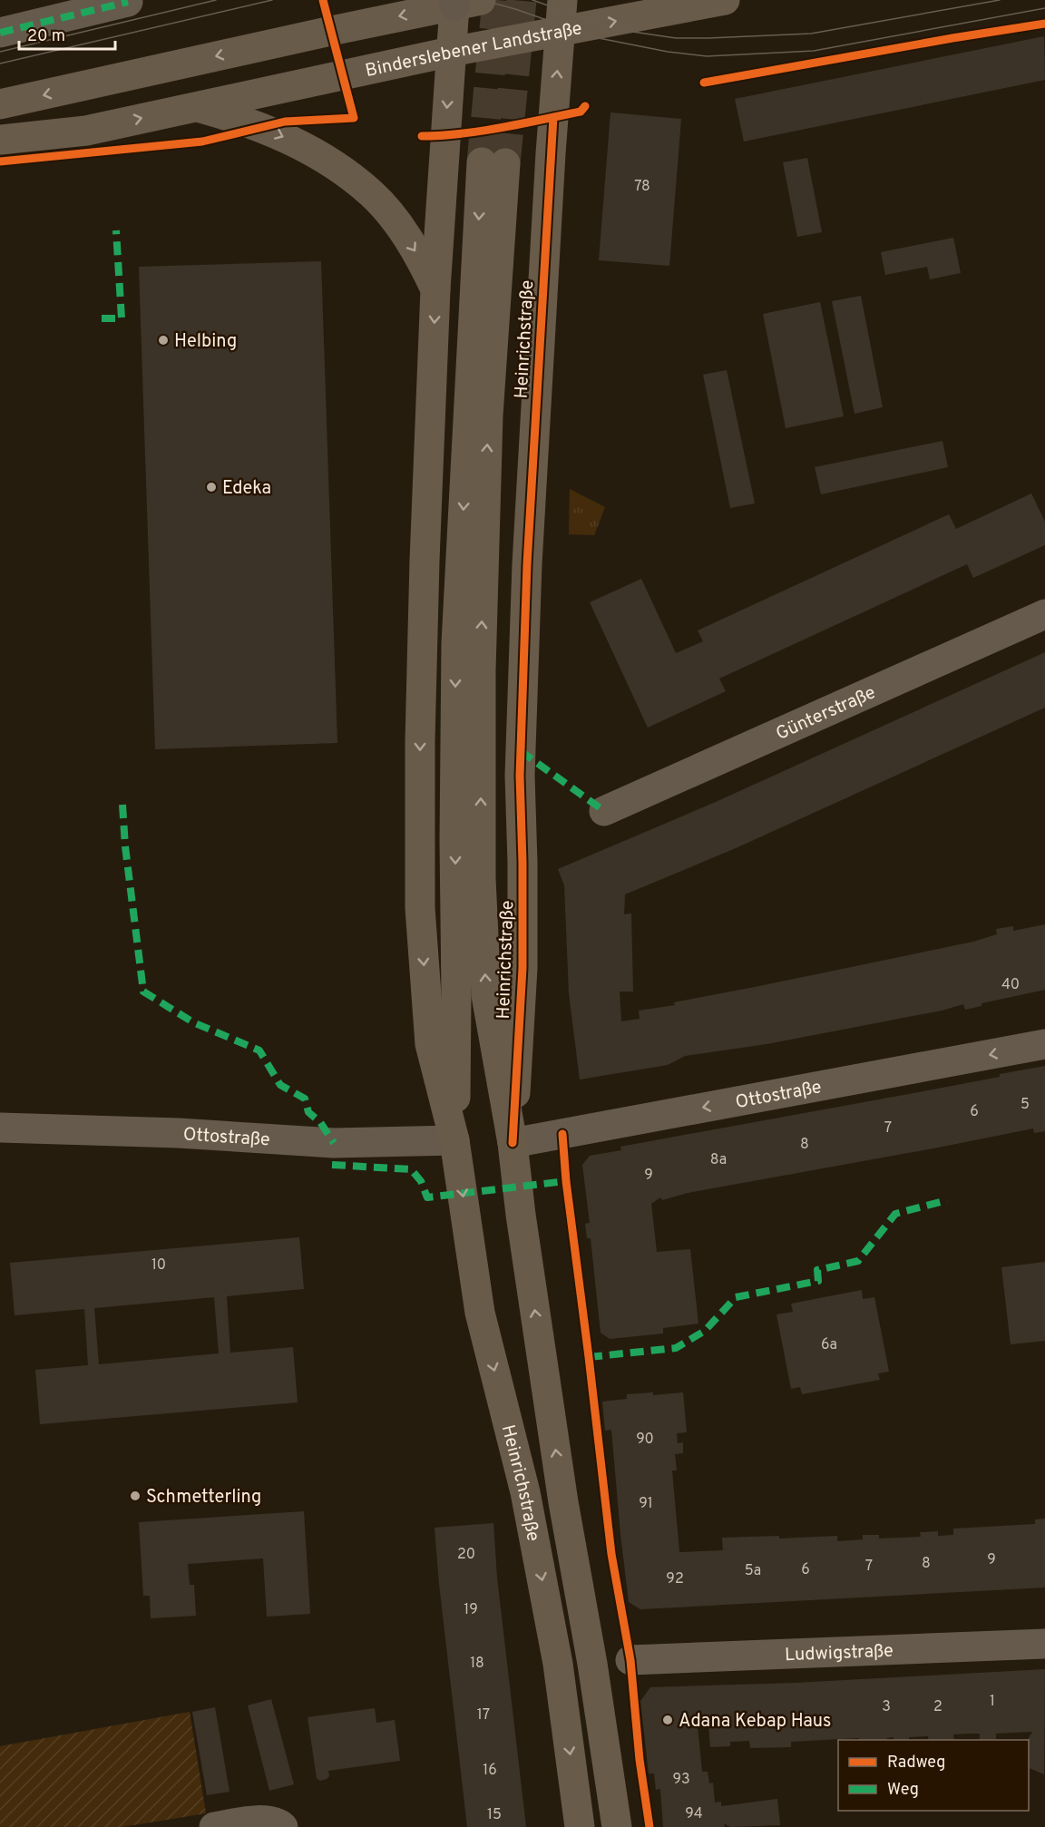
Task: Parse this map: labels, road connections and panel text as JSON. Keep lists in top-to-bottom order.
{
  "streets": {
    "main road": ["Binderslebener Landstraße", "Heinrichstraße"],
    "street": ["Günterstraße", "Ottostraße", "Ludwigstraße"]
  },
  "crossings": [
    ["Binderslebener Landstraße", "Heinrichstraße"],
    ["Heinrichstraße", "Ottostraße"]
  ],
  "one_way": ["Ottostraße"],
  "places": [
    "Helbing",
    "Edeka",
    "Schmetterling",
    "Adana Kebap Haus"
  ],
  "house_numbers": [
    "78",
    "40",
    "5",
    "6",
    "7",
    "8",
    "8a",
    "9",
    "10",
    "6a",
    "90",
    "91",
    "20",
    "9",
    "8",
    "7",
    "6",
    "5a",
    "92",
    "19",
    "18",
    "1",
    "3",
    "2",
    "17",
    "16",
    "93",
    "94",
    "15"
  ],
  "legend": ["Radweg", "Weg"],
  "scale_bar": "20 m"
}
